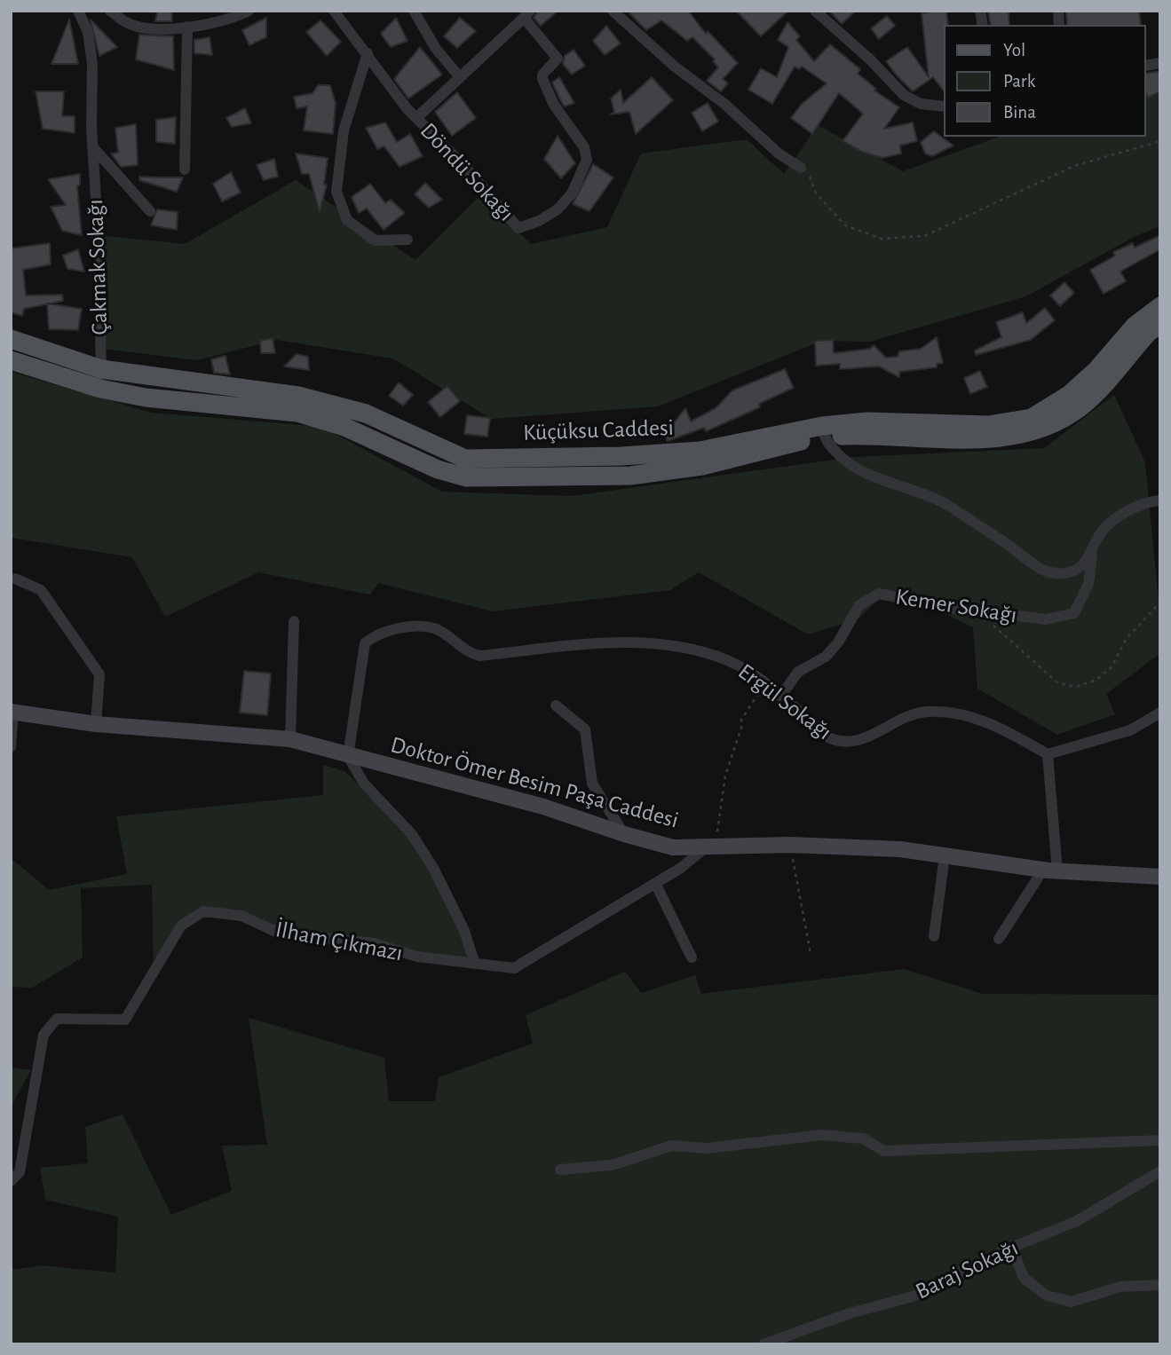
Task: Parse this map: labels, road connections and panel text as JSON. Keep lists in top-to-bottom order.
{
  "streets": {
    "main road": ["Küçüksu Caddesi"],
    "street": [
      "Döndü Sokağı",
      "Çakmak Sokağı",
      "Kemer Sokağı",
      "Ergül Sokağı",
      "Doktor Ömer Besim Paşa Caddesi",
      "İlham Çıkmazı",
      "Baraj Sokağı"
    ]
  },
  "crossings": [
    ["Çakmak Sokağı", "Küçüksu Caddesi"],
    ["Kemer Sokağı", "Ergül Sokağı"],
    ["Ergül Sokağı", "Doktor Ömer Besim Paşa Caddesi"],
    ["Doktor Ömer Besim Paşa Caddesi", "İlham Çıkmazı"]
  ],
  "legend": ["Yol", "Park", "Bina"]
}
